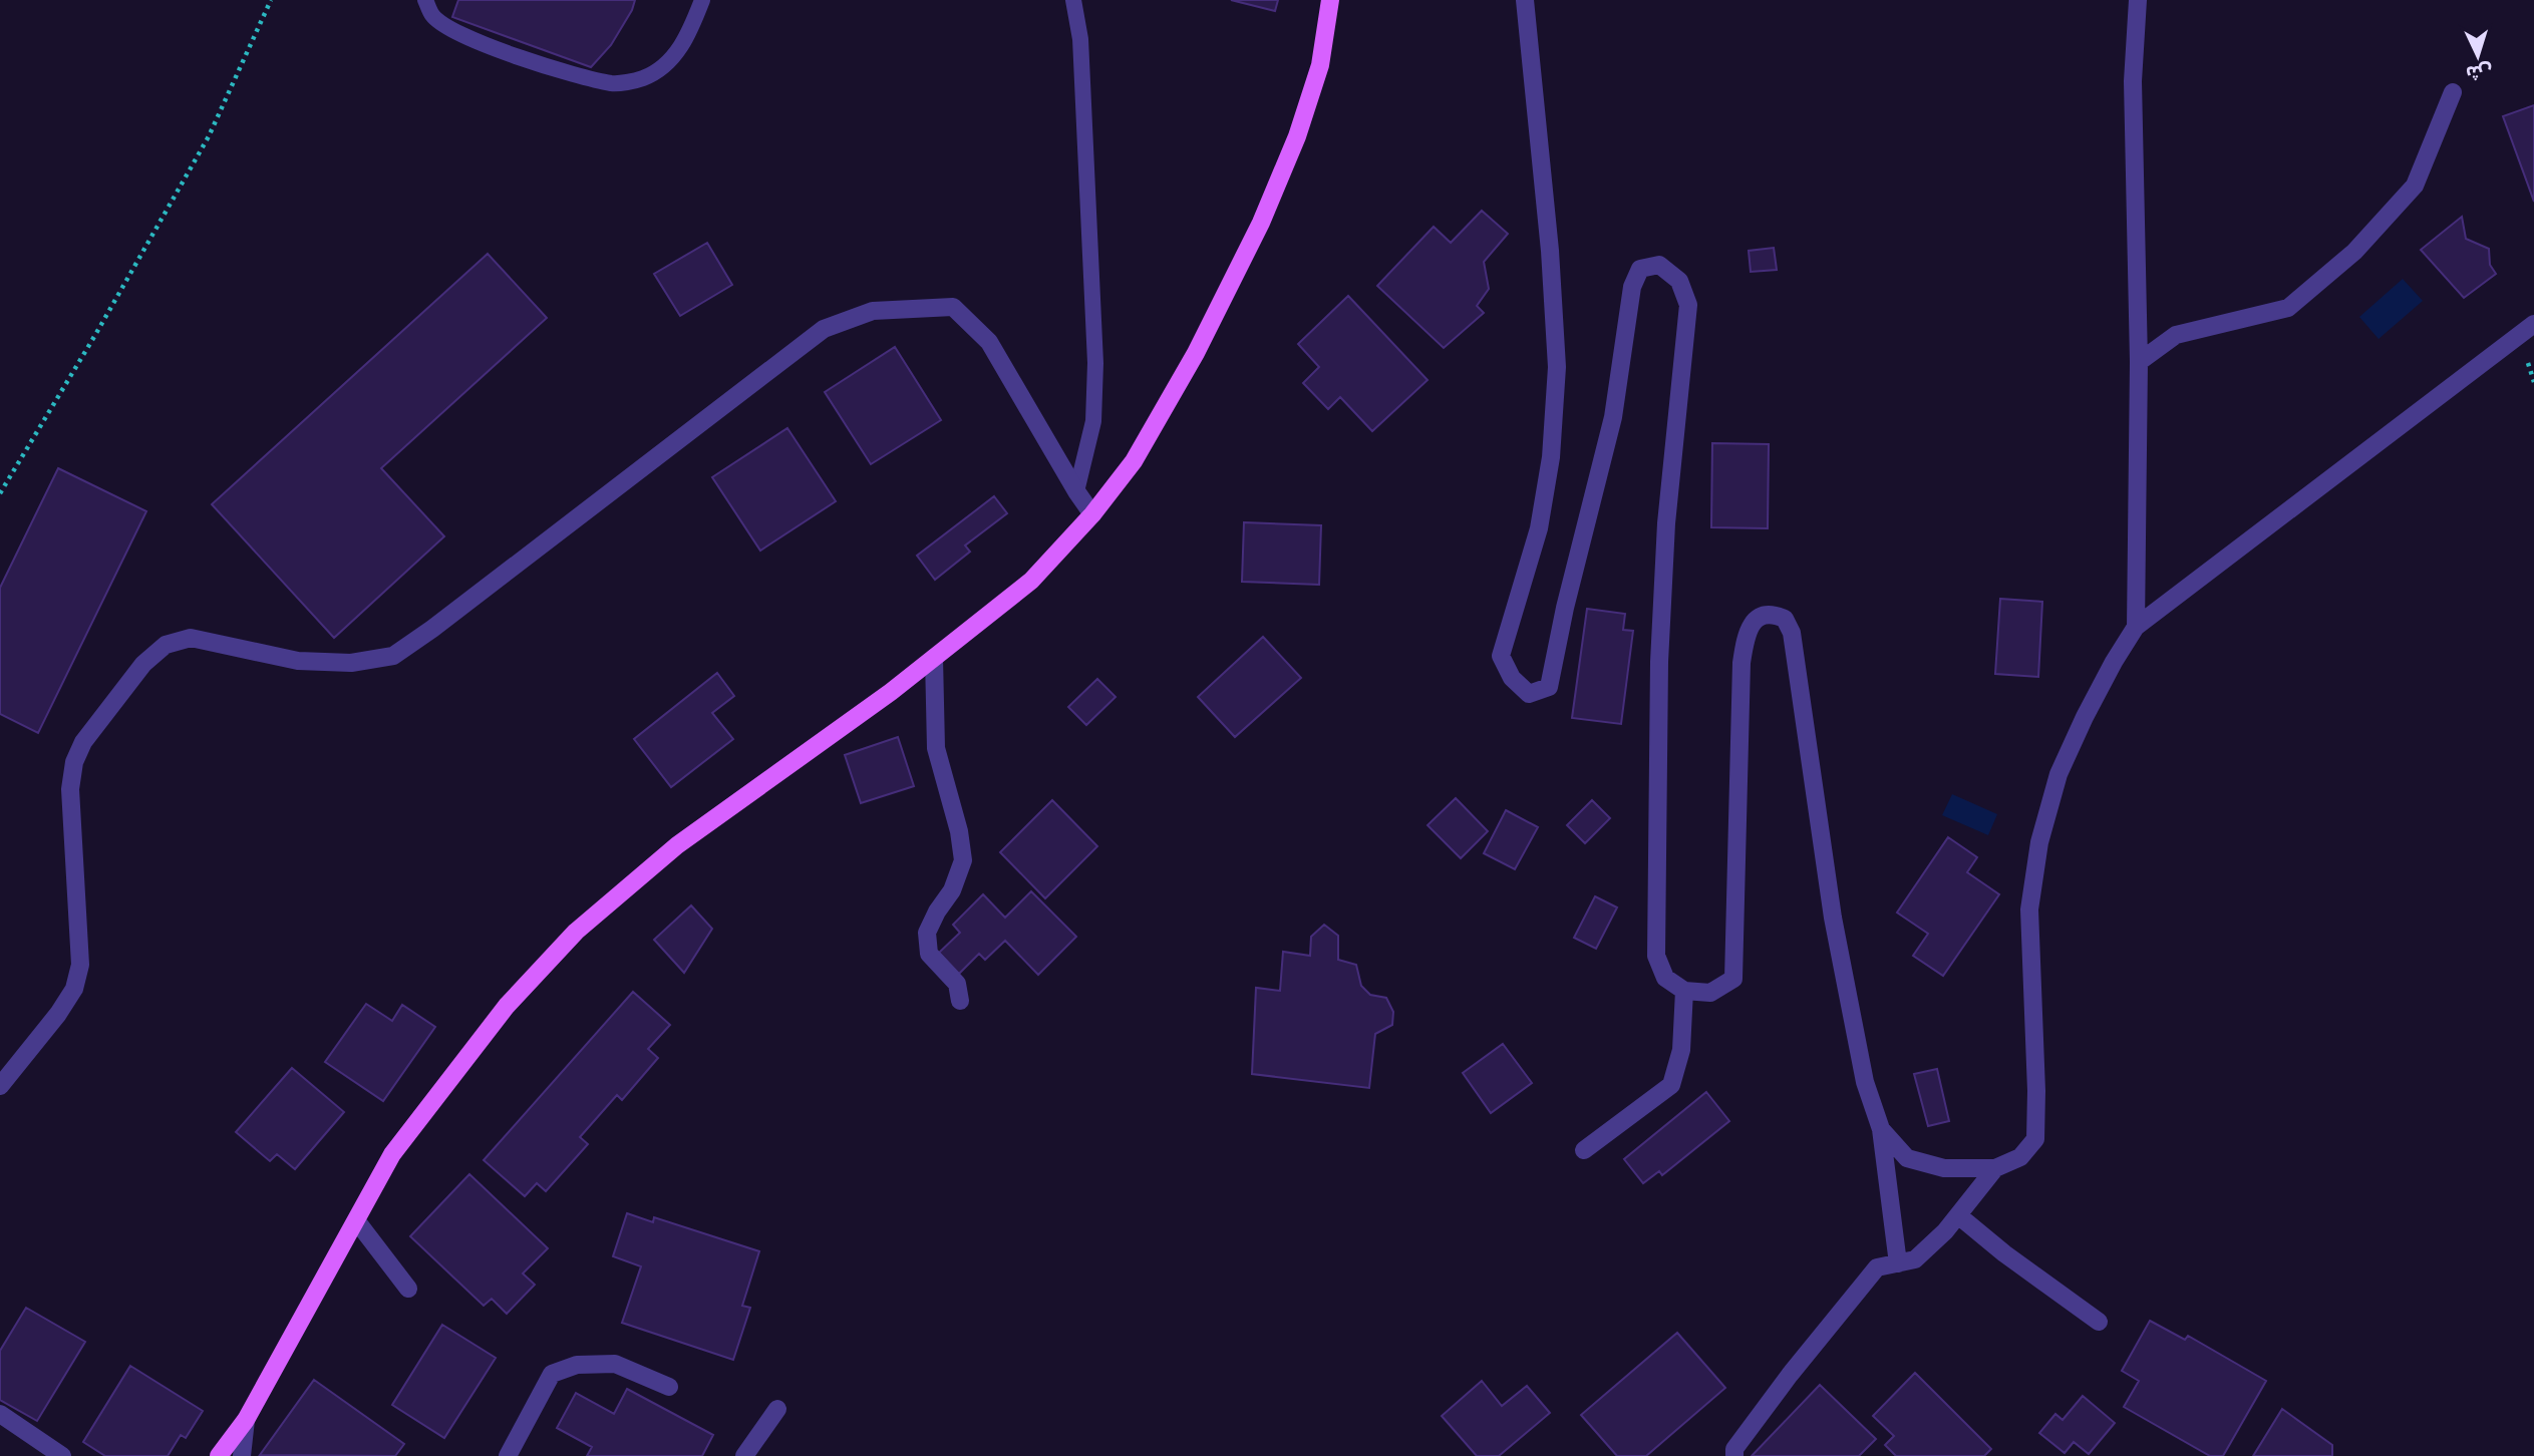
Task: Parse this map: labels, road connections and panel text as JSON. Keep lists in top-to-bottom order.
{
  "north": "bottom"
}
